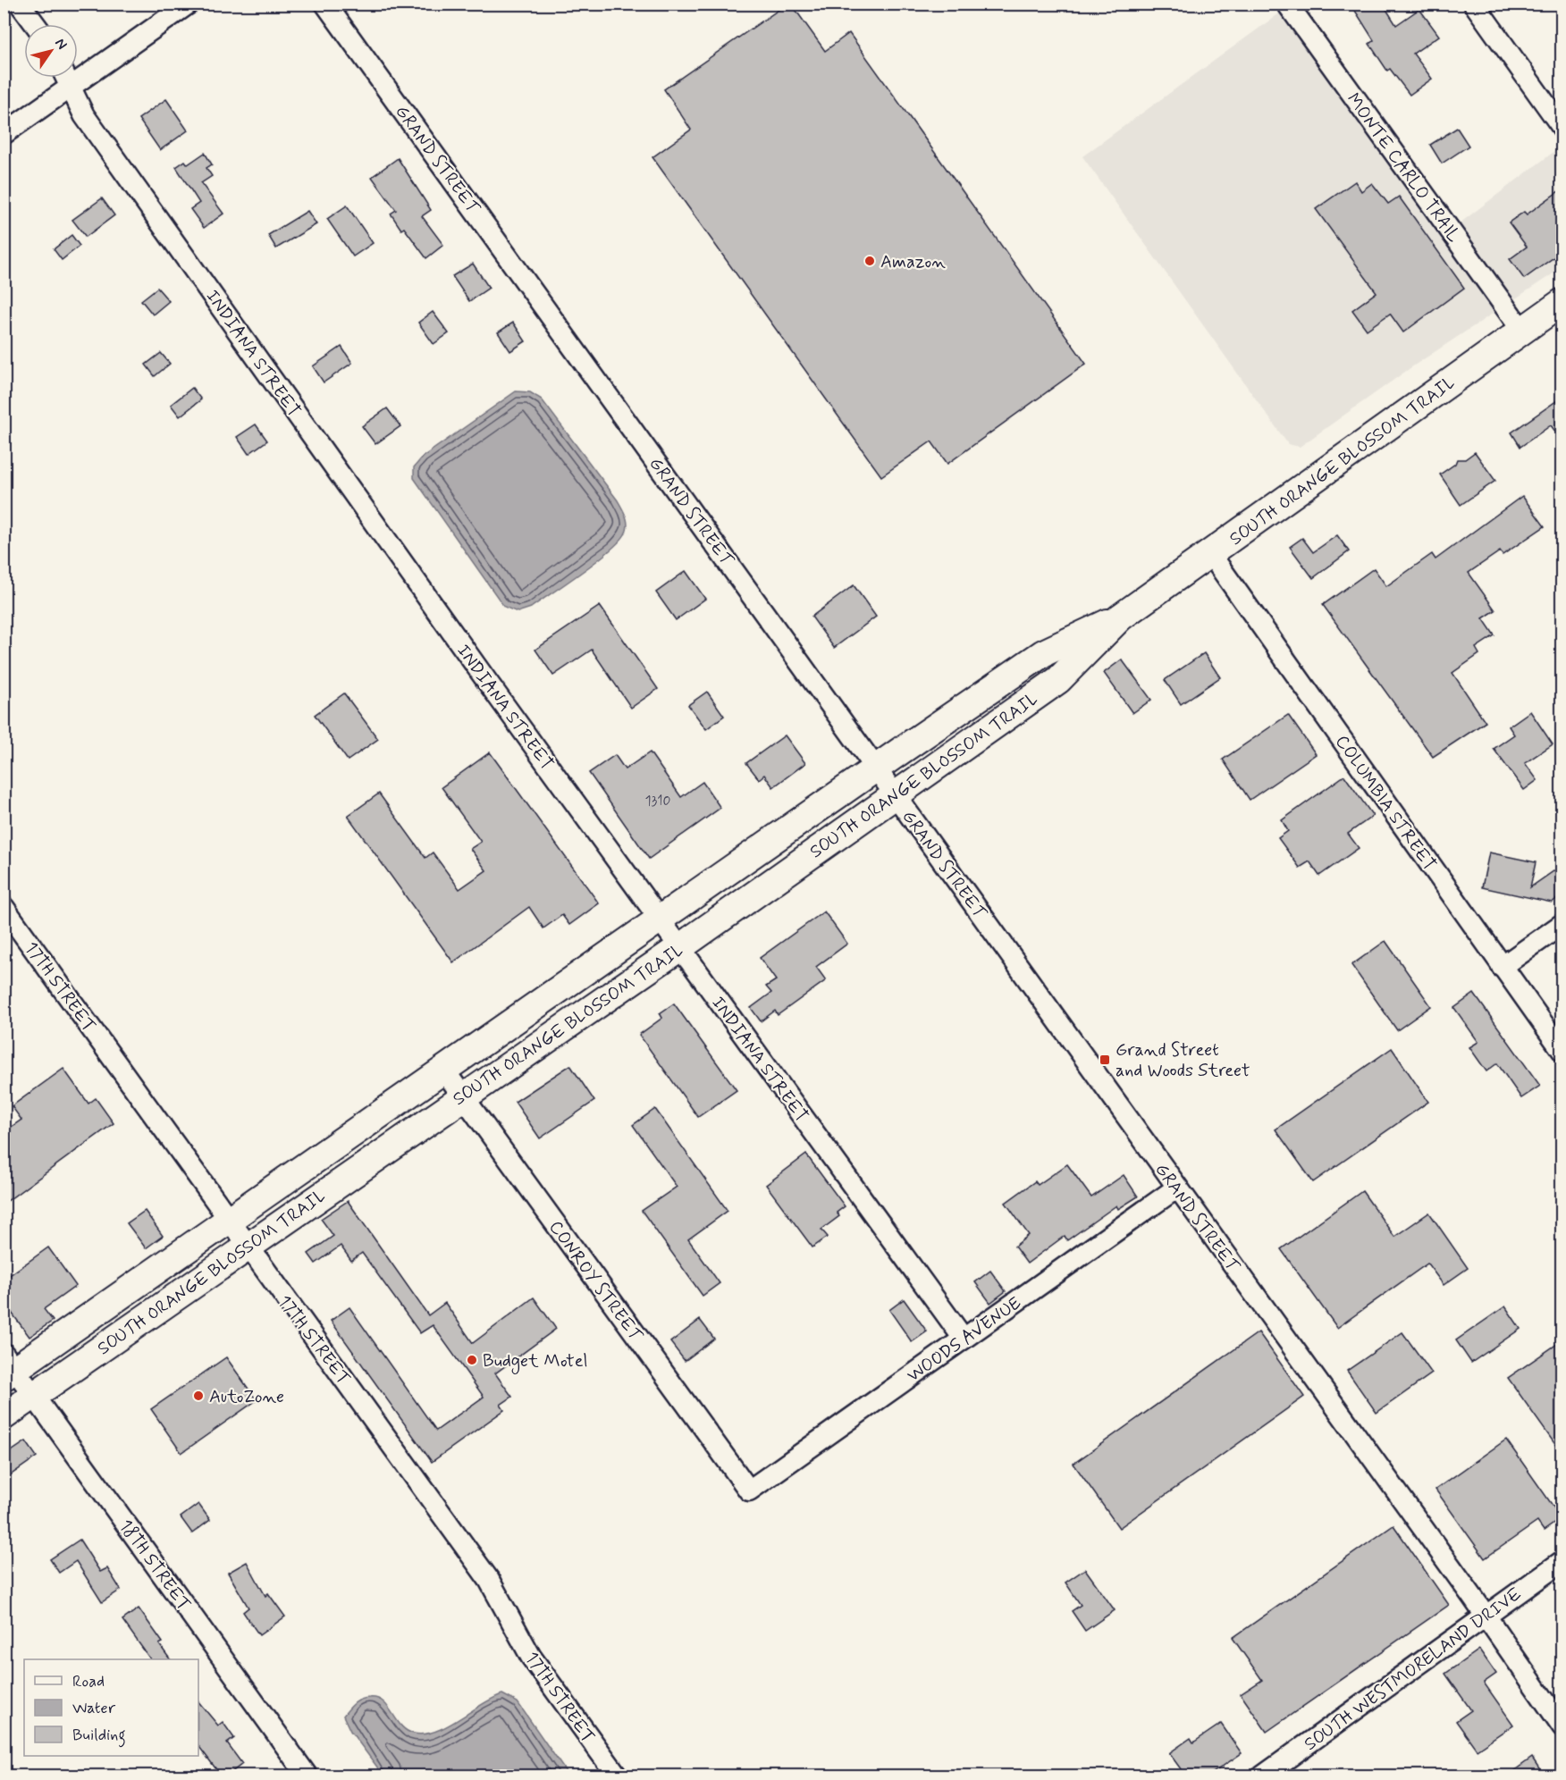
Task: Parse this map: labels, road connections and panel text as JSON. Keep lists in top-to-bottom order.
{
  "streets": {
    "main road": ["SOUTH ORANGE BLOSSOM TRAIL"],
    "street": [
      "GRAND STREET",
      "MONTE CARLO TRAIL",
      "INDIANA STREET",
      "COLUMBIA STREET",
      "17TH STREET",
      "CONROY STREET",
      "WOODS AVENUE",
      "18TH STREET",
      "SOUTH WESTMORELAND DRIVE"
    ]
  },
  "crossings": [
    ["GRAND STREET", "SOUTH ORANGE BLOSSOM TRAIL"],
    ["GRAND STREET", "WOODS AVENUE"],
    ["GRAND STREET", "SOUTH WESTMORELAND DRIVE"],
    ["MONTE CARLO TRAIL", "SOUTH ORANGE BLOSSOM TRAIL"],
    ["INDIANA STREET", "SOUTH ORANGE BLOSSOM TRAIL"],
    ["INDIANA STREET", "WOODS AVENUE"],
    ["SOUTH ORANGE BLOSSOM TRAIL", "COLUMBIA STREET"],
    ["SOUTH ORANGE BLOSSOM TRAIL", "17TH STREET"],
    ["SOUTH ORANGE BLOSSOM TRAIL", "CONROY STREET"],
    ["SOUTH ORANGE BLOSSOM TRAIL", "18TH STREET"],
    ["CONROY STREET", "WOODS AVENUE"]
  ],
  "places": {
    "other": ["Amazon", "Budget Motel", "AutoZone"],
    "transit": ["Grand Street and Woods Street"]
  },
  "house_numbers": ["1310"],
  "legend": ["Road", "Water", "Building"],
  "north": "top right"
}
